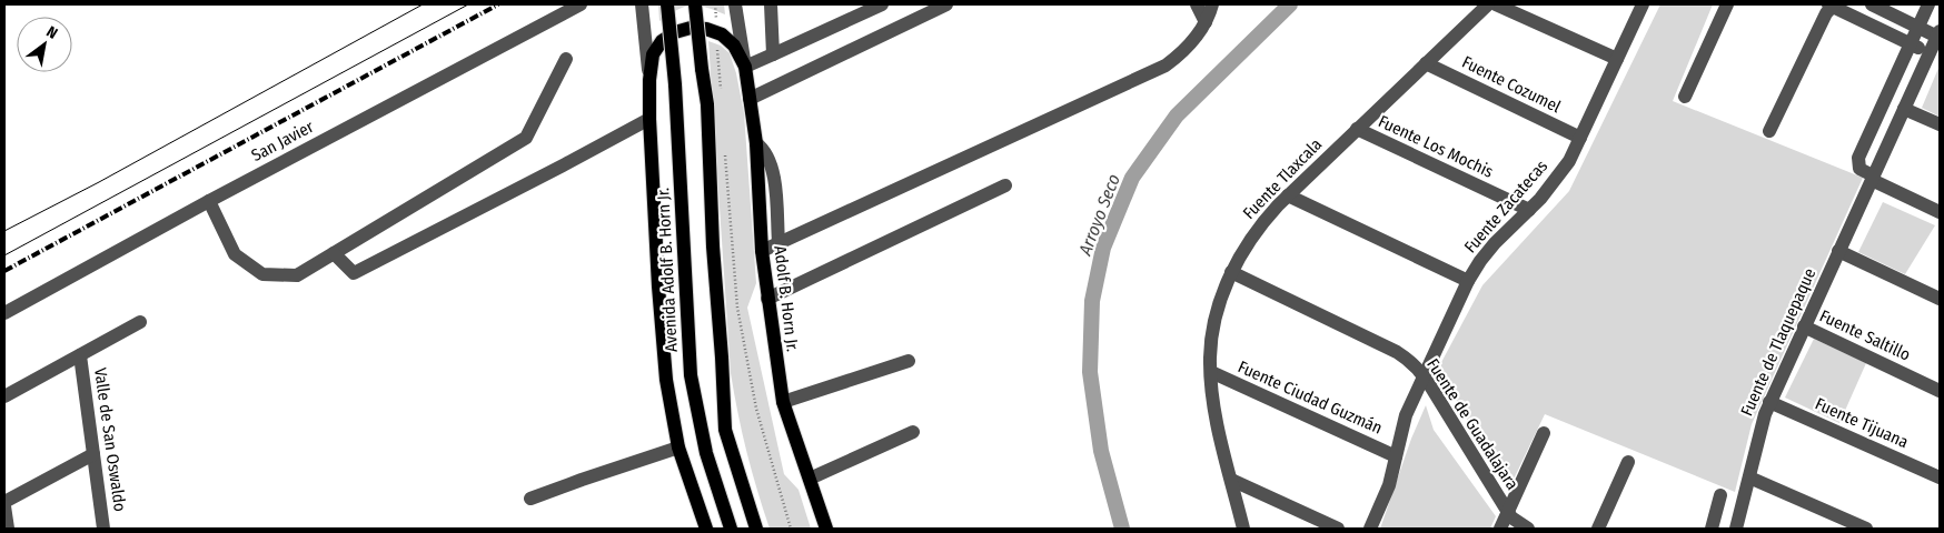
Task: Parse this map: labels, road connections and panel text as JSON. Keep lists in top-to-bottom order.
{
  "streets": {
    "main road": ["Avenida Adolf B. Horn Jr.", "Adolf B. Horn Jr."],
    "street": [
      "Fuente Cozumel",
      "San Javier",
      "Fuente Los Mochis",
      "Fuente Tlaxcala",
      "Fuente Zacatecas",
      "Fuente Saltillo",
      "Fuente de Tlaquepaque",
      "Fuente Ciudad Guzmán",
      "Fuente Tijuana",
      "Fuente de Guadalajara",
      "Valle de San Oswaldo"
    ]
  },
  "crossings": [
    ["Fuente Cozumel", "Fuente Tlaxcala"],
    ["Fuente Cozumel", "Fuente Zacatecas"],
    ["Fuente Los Mochis", "Fuente Tlaxcala"],
    ["Fuente Los Mochis", "Fuente Zacatecas"],
    ["Fuente Tlaxcala", "Fuente Ciudad Guzmán"],
    ["Fuente Tlaxcala", "Fuente de Guadalajara"],
    ["Fuente Zacatecas", "Fuente Ciudad Guzmán"],
    ["Fuente Zacatecas", "Fuente de Guadalajara"],
    ["Fuente Saltillo", "Fuente de Tlaquepaque"],
    ["Fuente de Tlaquepaque", "Fuente Tijuana"]
  ],
  "water": ["Arroyo Seco"],
  "north": "top right"
}
